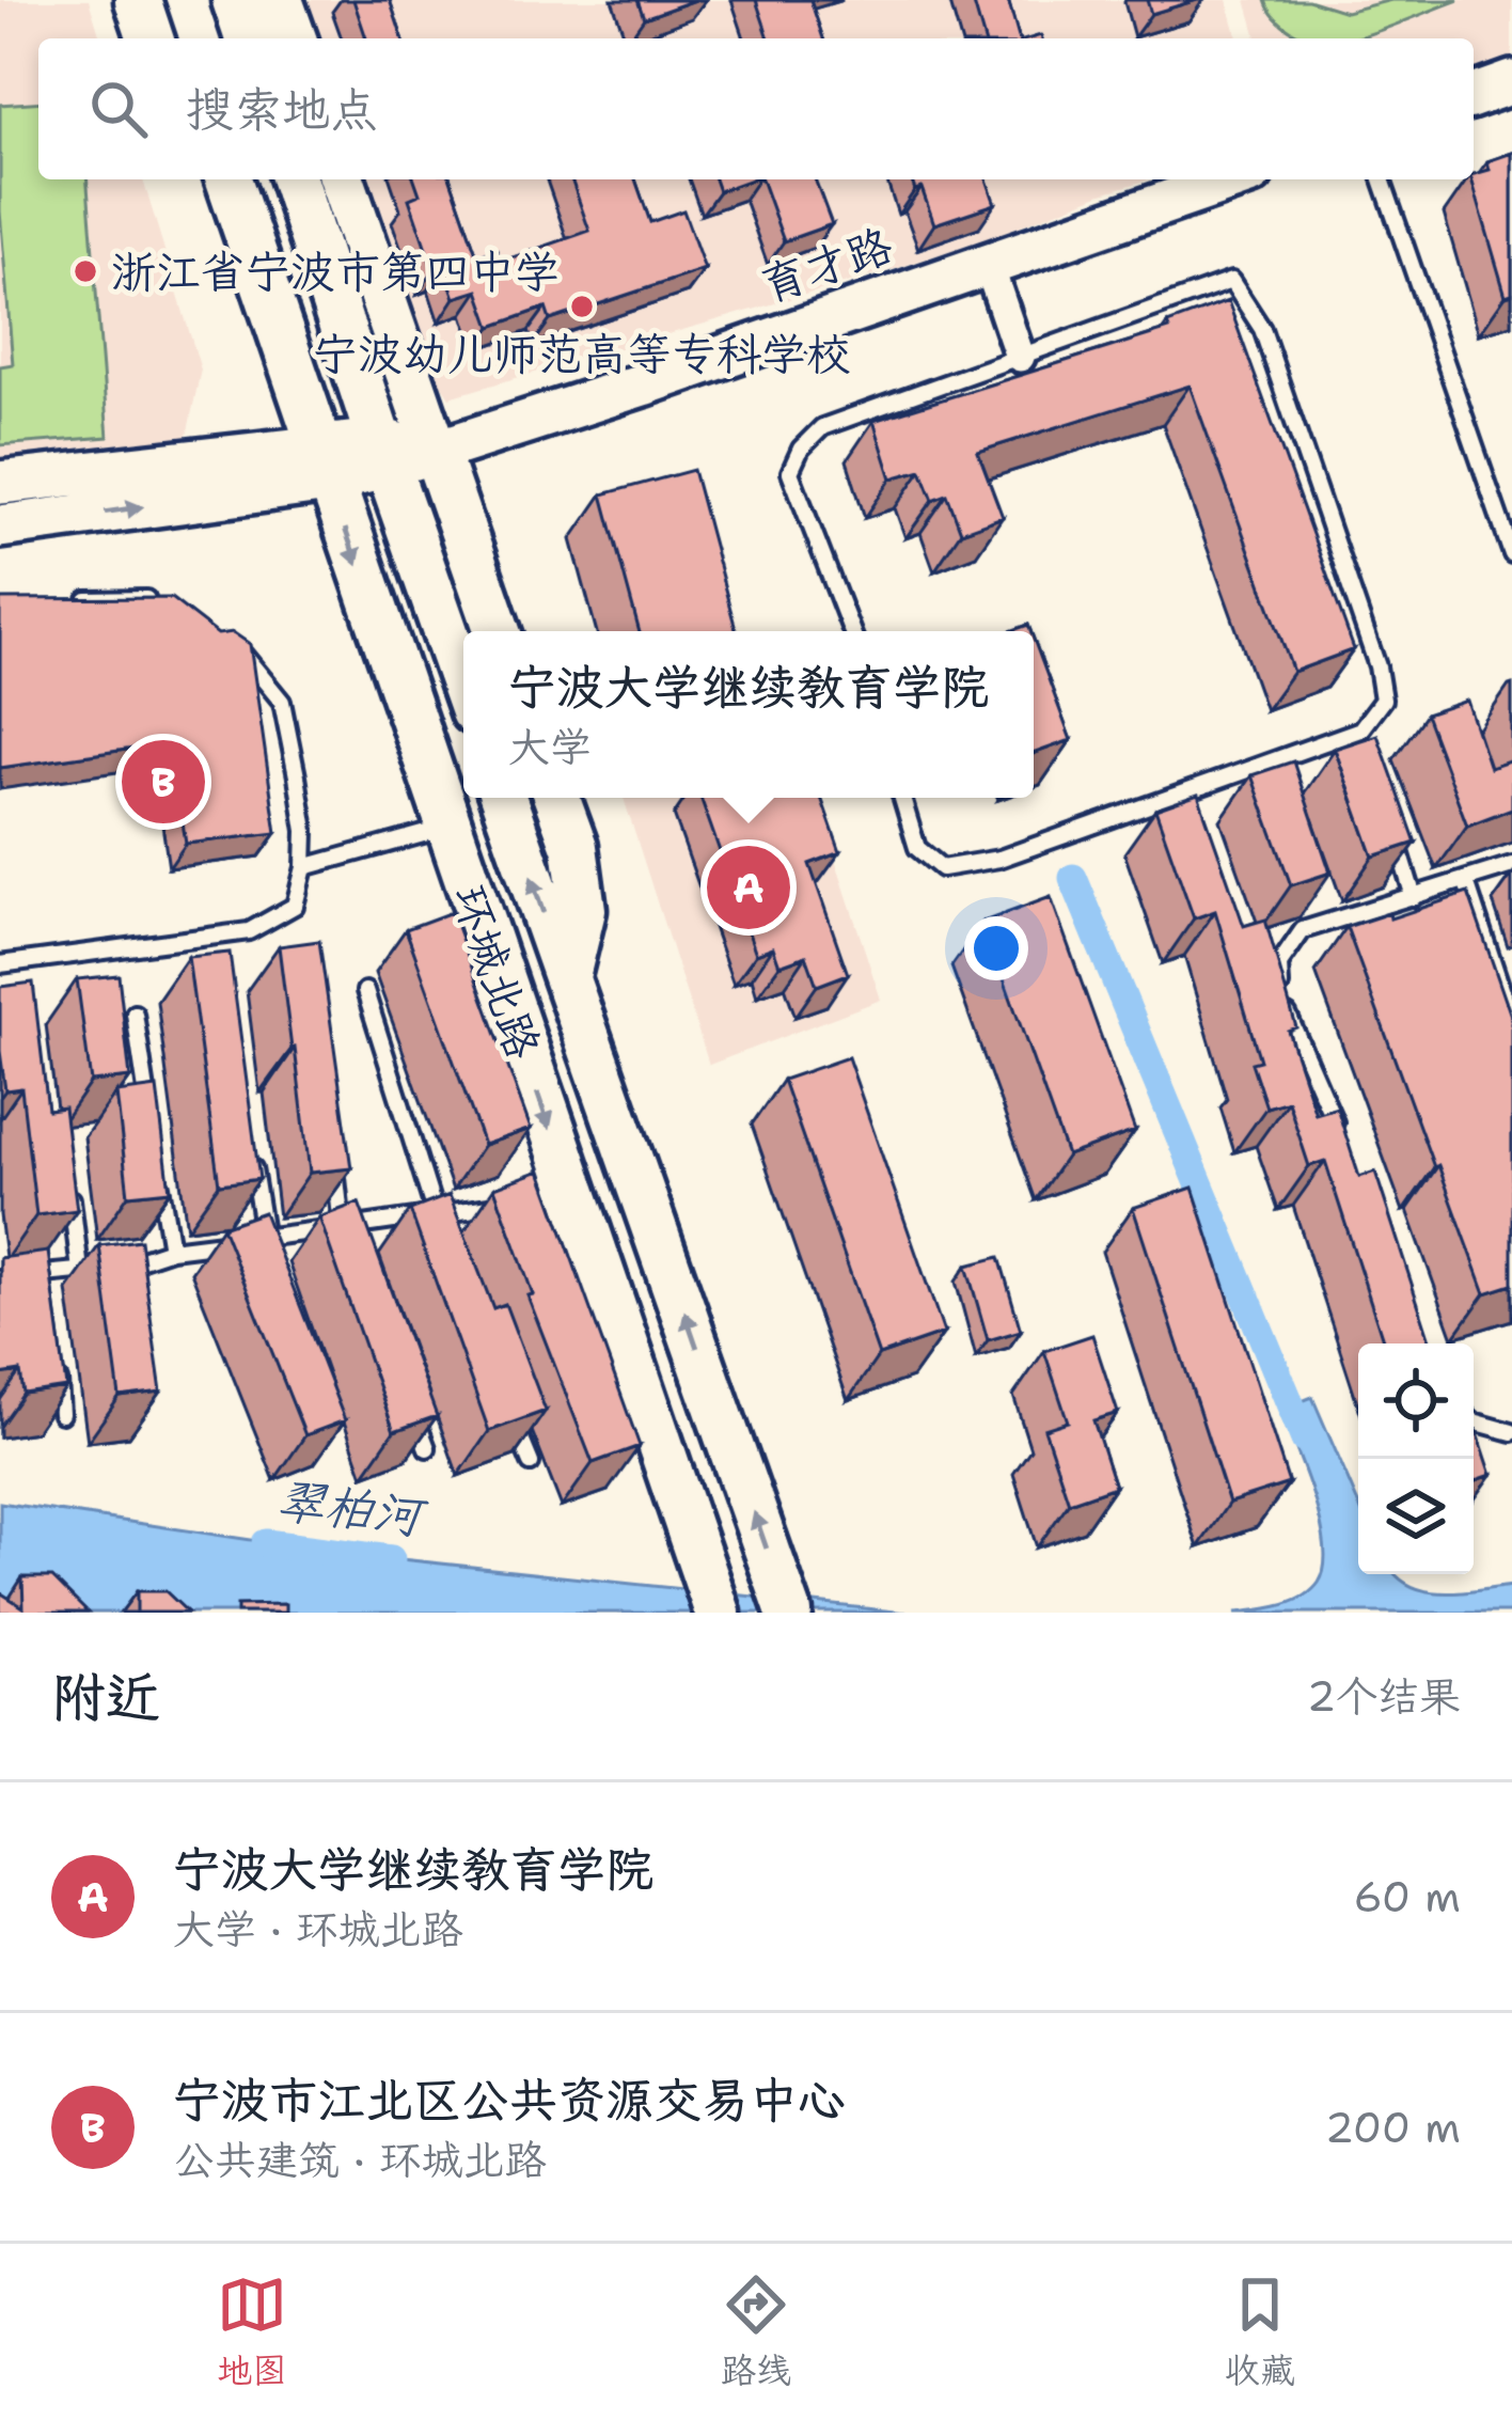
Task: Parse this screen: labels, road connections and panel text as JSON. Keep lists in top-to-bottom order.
{
  "streets": {
    "main road": ["育才路", "环城北路"]
  },
  "crossings": [
    ["育才路", "环城北路"]
  ],
  "water": ["翠柏河"],
  "places": ["浙江省宁波市第四中学", "宁波幼儿师范高等专科学校"],
  "page": {
    "search": "搜索地点",
    "popup": ["宁波大学继续教育学院", "大学"],
    "pins": ["B", "A"],
    "heading": ["附近", "2个结果"],
    "list": [
      {
        "mark": "A",
        "name": "宁波大学继续教育学院",
        "note": "大学 · 环城北路",
        "value": "60 m"
      },
      {
        "mark": "B",
        "name": "宁波市江北区公共资源交易中心",
        "note": "公共建筑 · 环城北路",
        "value": "200 m"
      }
    ],
    "nav": ["地图", "路线", "收藏"]
  }
}
